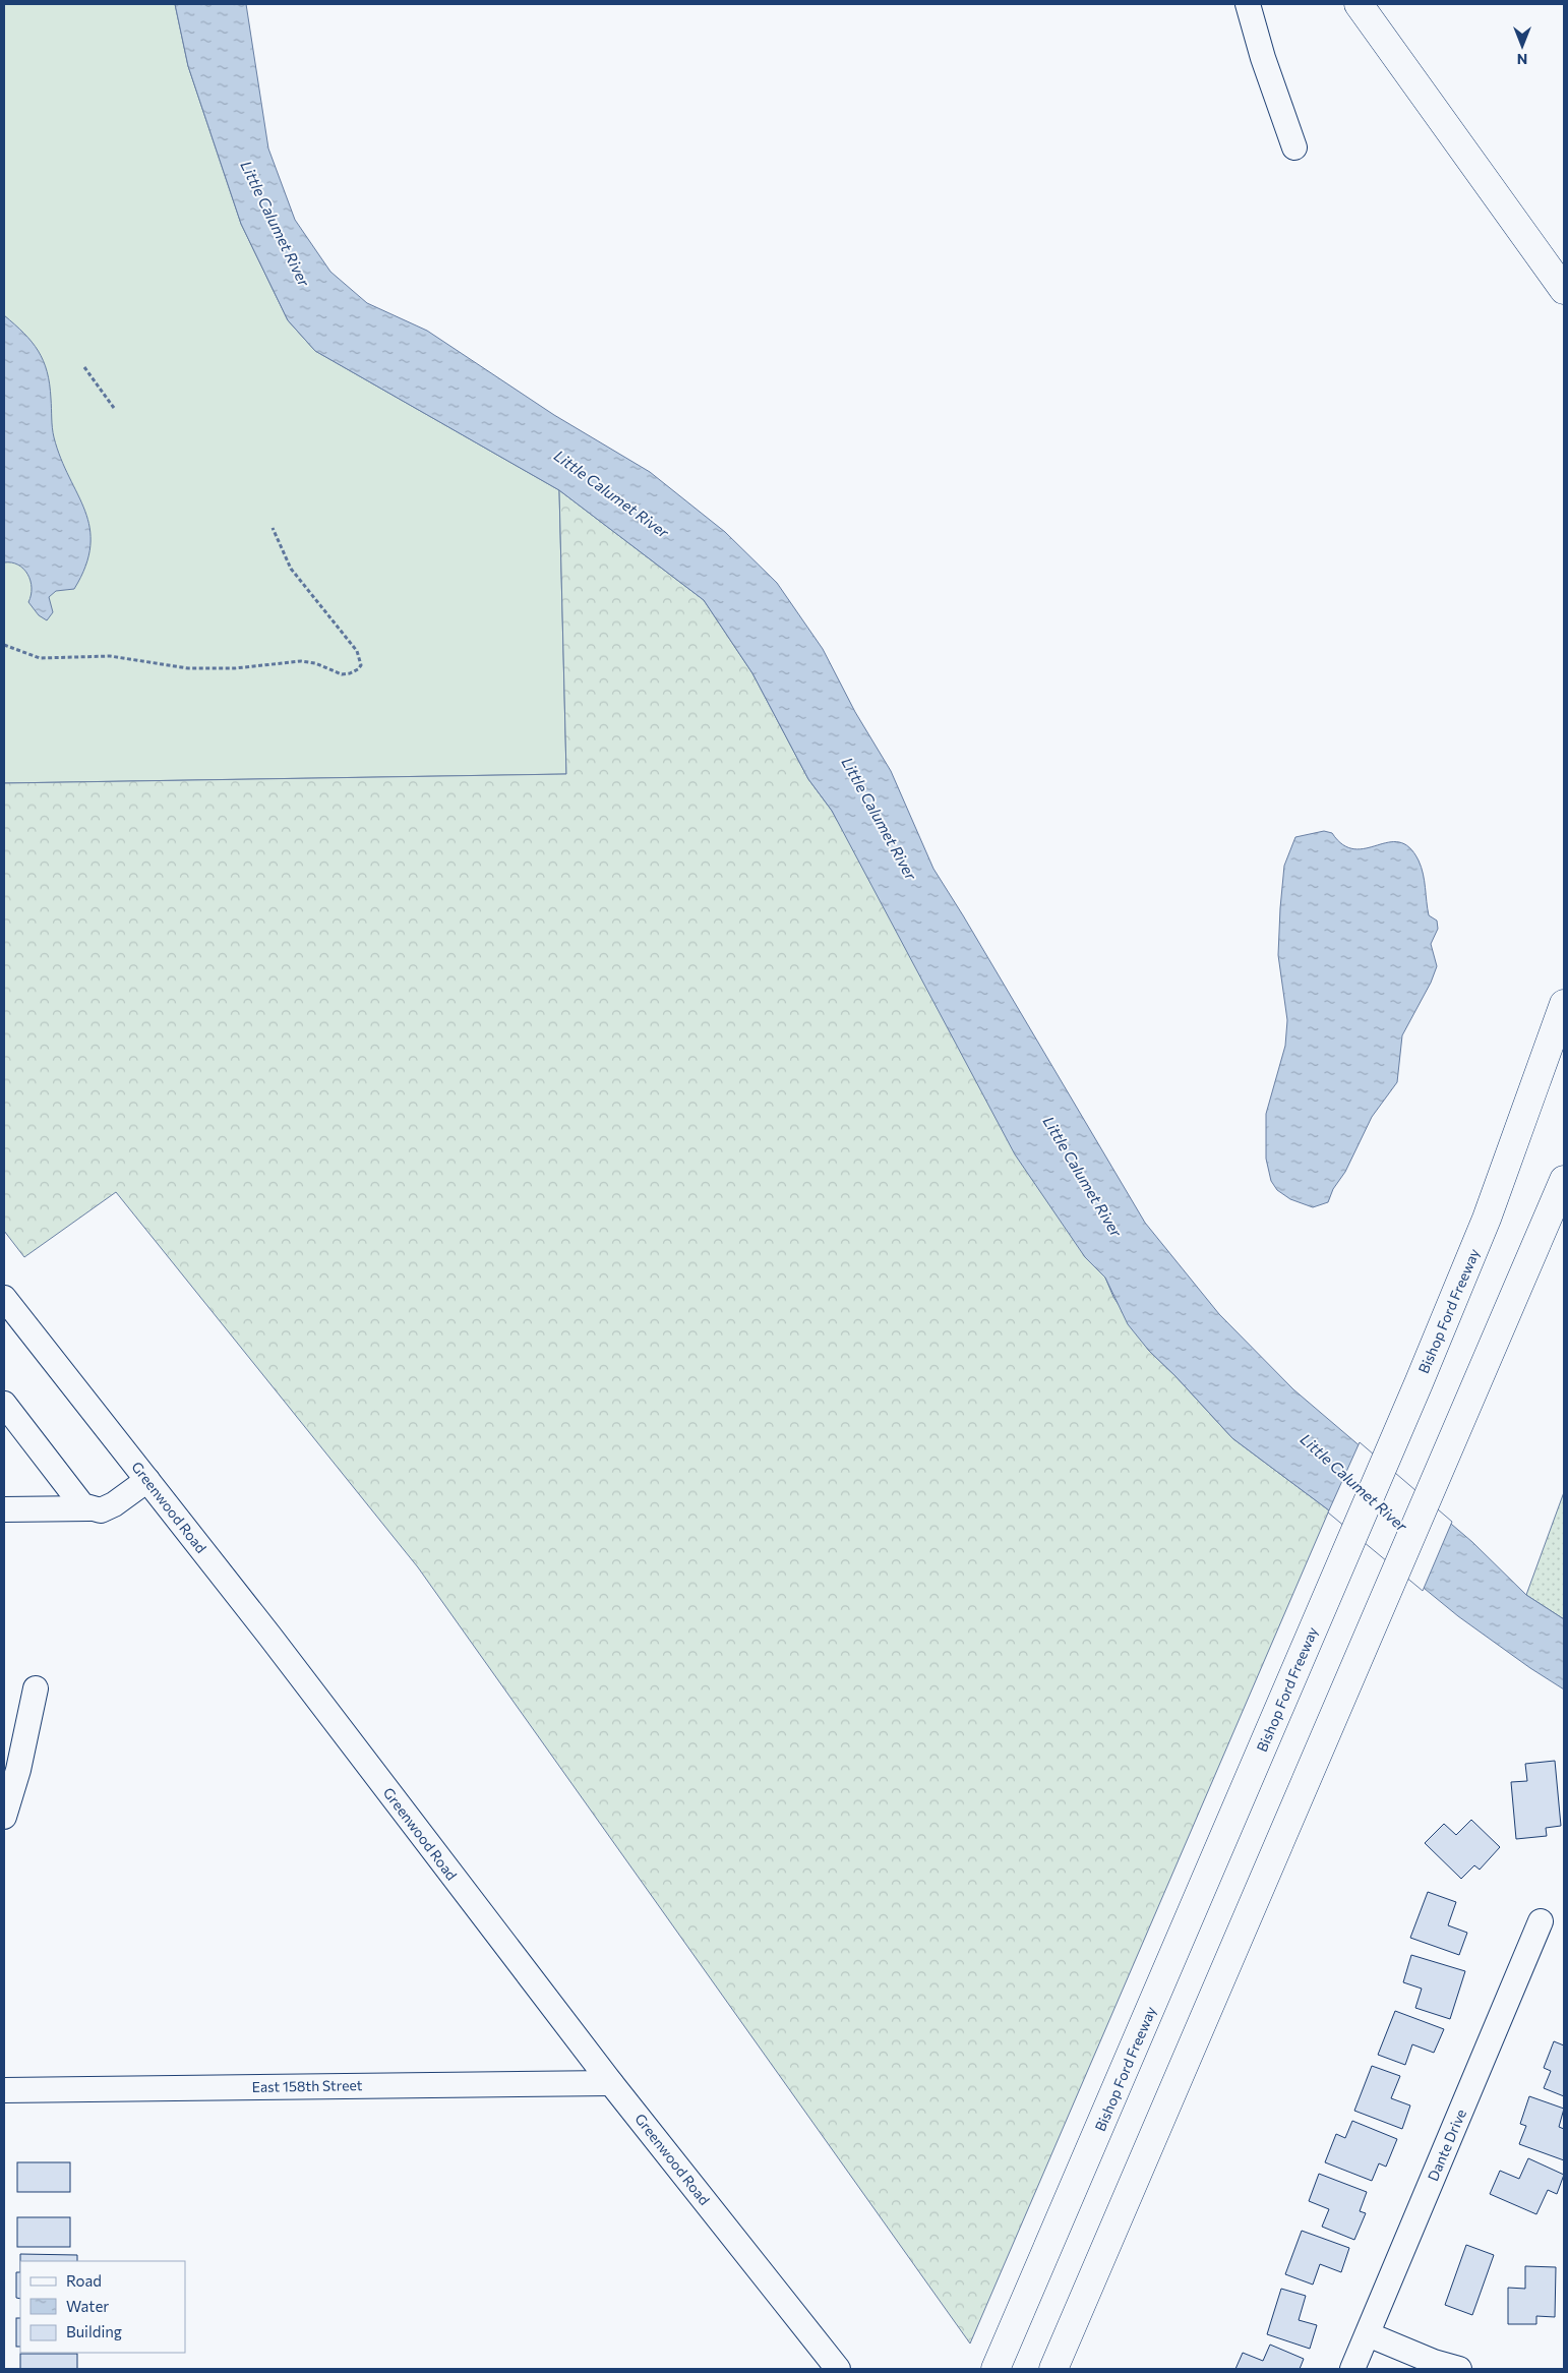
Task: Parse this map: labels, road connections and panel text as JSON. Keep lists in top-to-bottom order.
{
  "streets": {
    "highway": ["Bishop Ford Freeway"],
    "street": ["Greenwood Road", "East 158th Street", "Dante Drive"]
  },
  "crossings": [
    ["Greenwood Road", "East 158th Street"]
  ],
  "water": ["Little Calumet River"],
  "legend": ["Road", "Water", "Building"],
  "north": "bottom"
}
